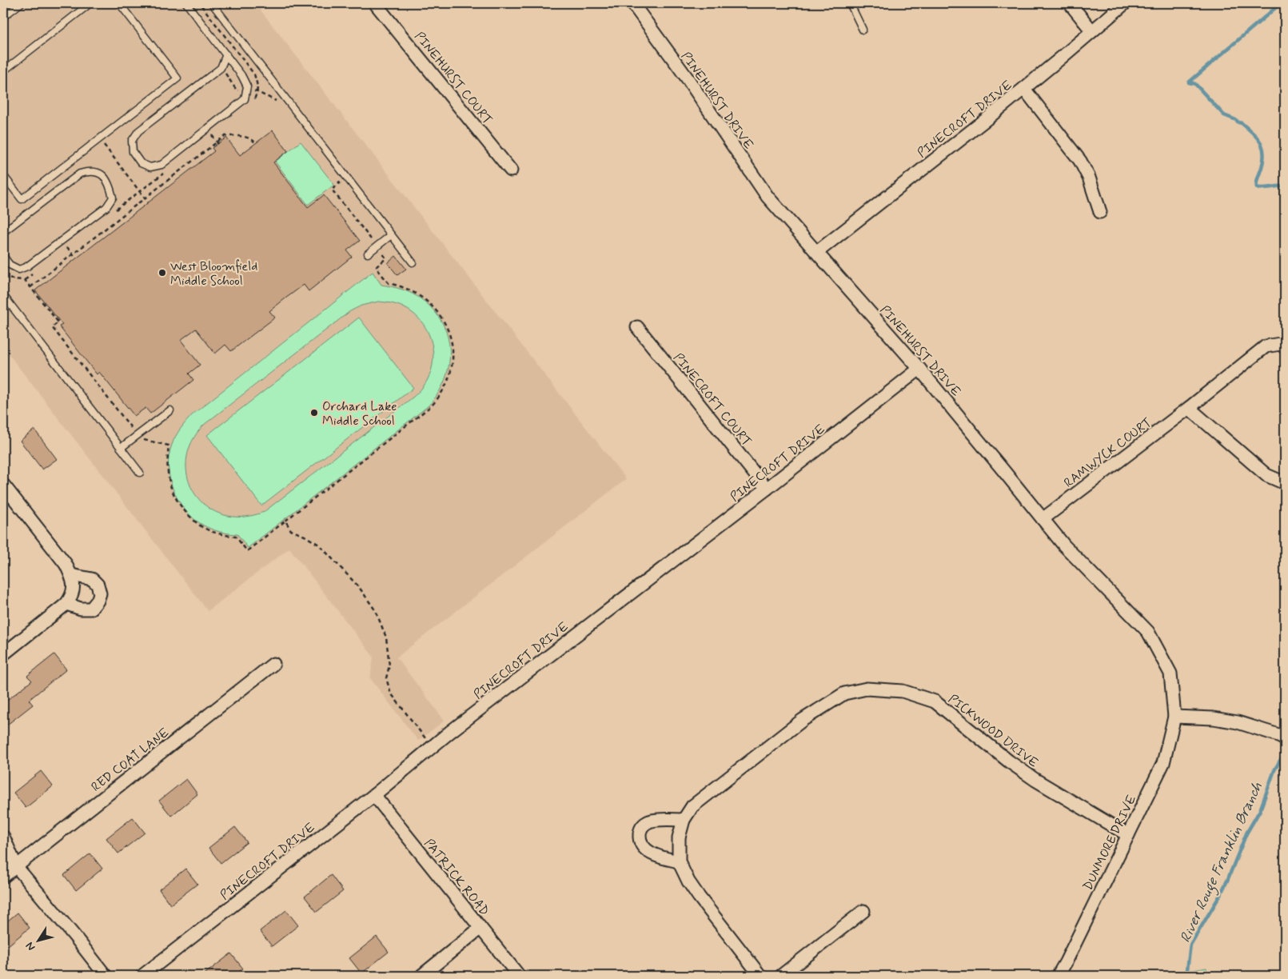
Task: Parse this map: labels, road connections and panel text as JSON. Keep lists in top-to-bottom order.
{
  "streets": {
    "street": [
      "PINEHURST COURT",
      "PINEHURST DRIVE",
      "PINECROFT DRIVE",
      "PINECROFT COURT",
      "RAMWYCK COURT",
      "PICKWOOD DRIVE",
      "RED COAT LANE",
      "DUNMORE DRIVE",
      "PATRICK ROAD"
    ]
  },
  "crossings": [
    ["PINEHURST DRIVE", "PINECROFT DRIVE"],
    ["PINEHURST DRIVE", "RAMWYCK COURT"],
    ["PINEHURST DRIVE", "DUNMORE DRIVE"],
    ["PINECROFT DRIVE", "PINECROFT COURT"],
    ["PINECROFT DRIVE", "PATRICK ROAD"],
    ["PICKWOOD DRIVE", "DUNMORE DRIVE"]
  ],
  "water": ["River Rouge Franklin Branch"],
  "places": ["West Bloomfield Middle School", "Orchard Lake Middle School"],
  "north": "bottom left"
}
